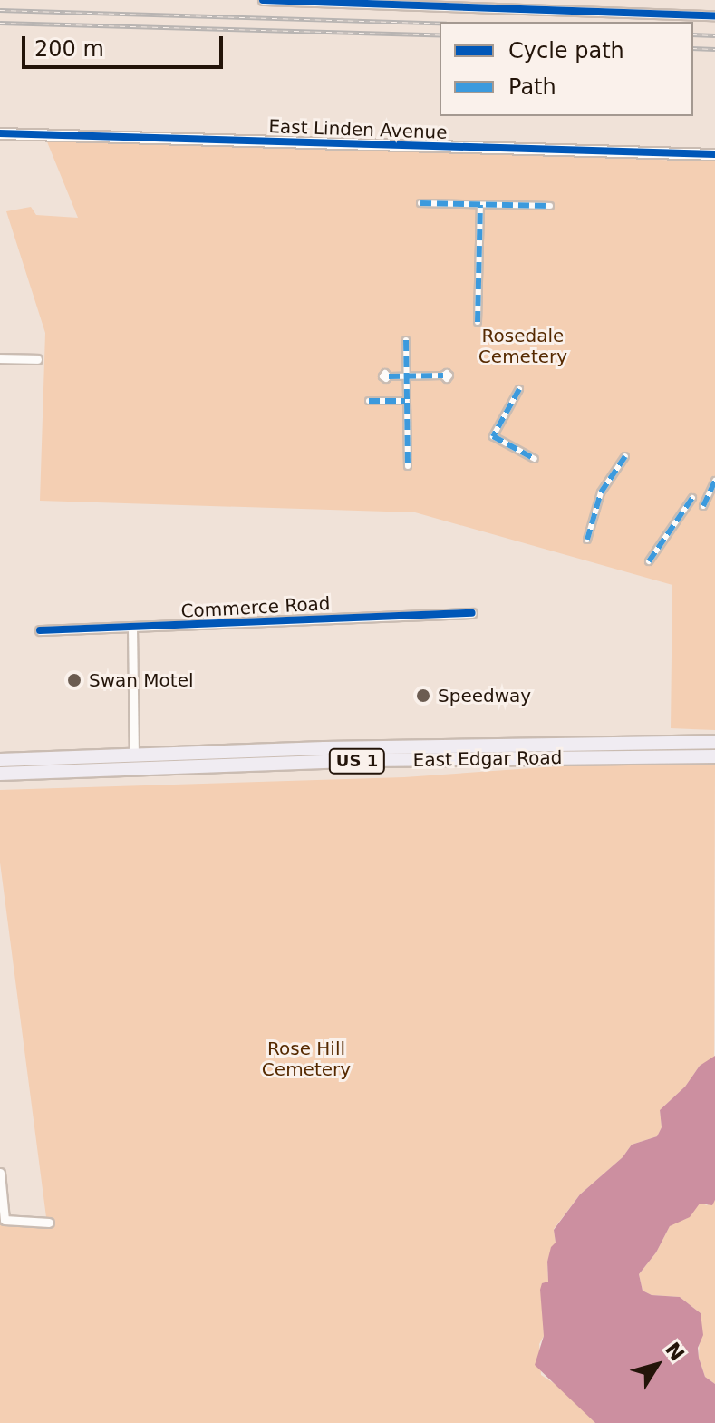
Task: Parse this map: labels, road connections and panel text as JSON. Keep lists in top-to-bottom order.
{
  "streets": {
    "highway": ["East Edgar Road", "US 1"],
    "street": ["East Linden Avenue", "Commerce Road"]
  },
  "parks": ["Rosedale Cemetery", "Rose Hill Cemetery"],
  "places": ["Swan Motel", "Speedway"],
  "legend": ["Cycle path", "Path"],
  "scale_bar": "200 m",
  "north": "top right"
}
